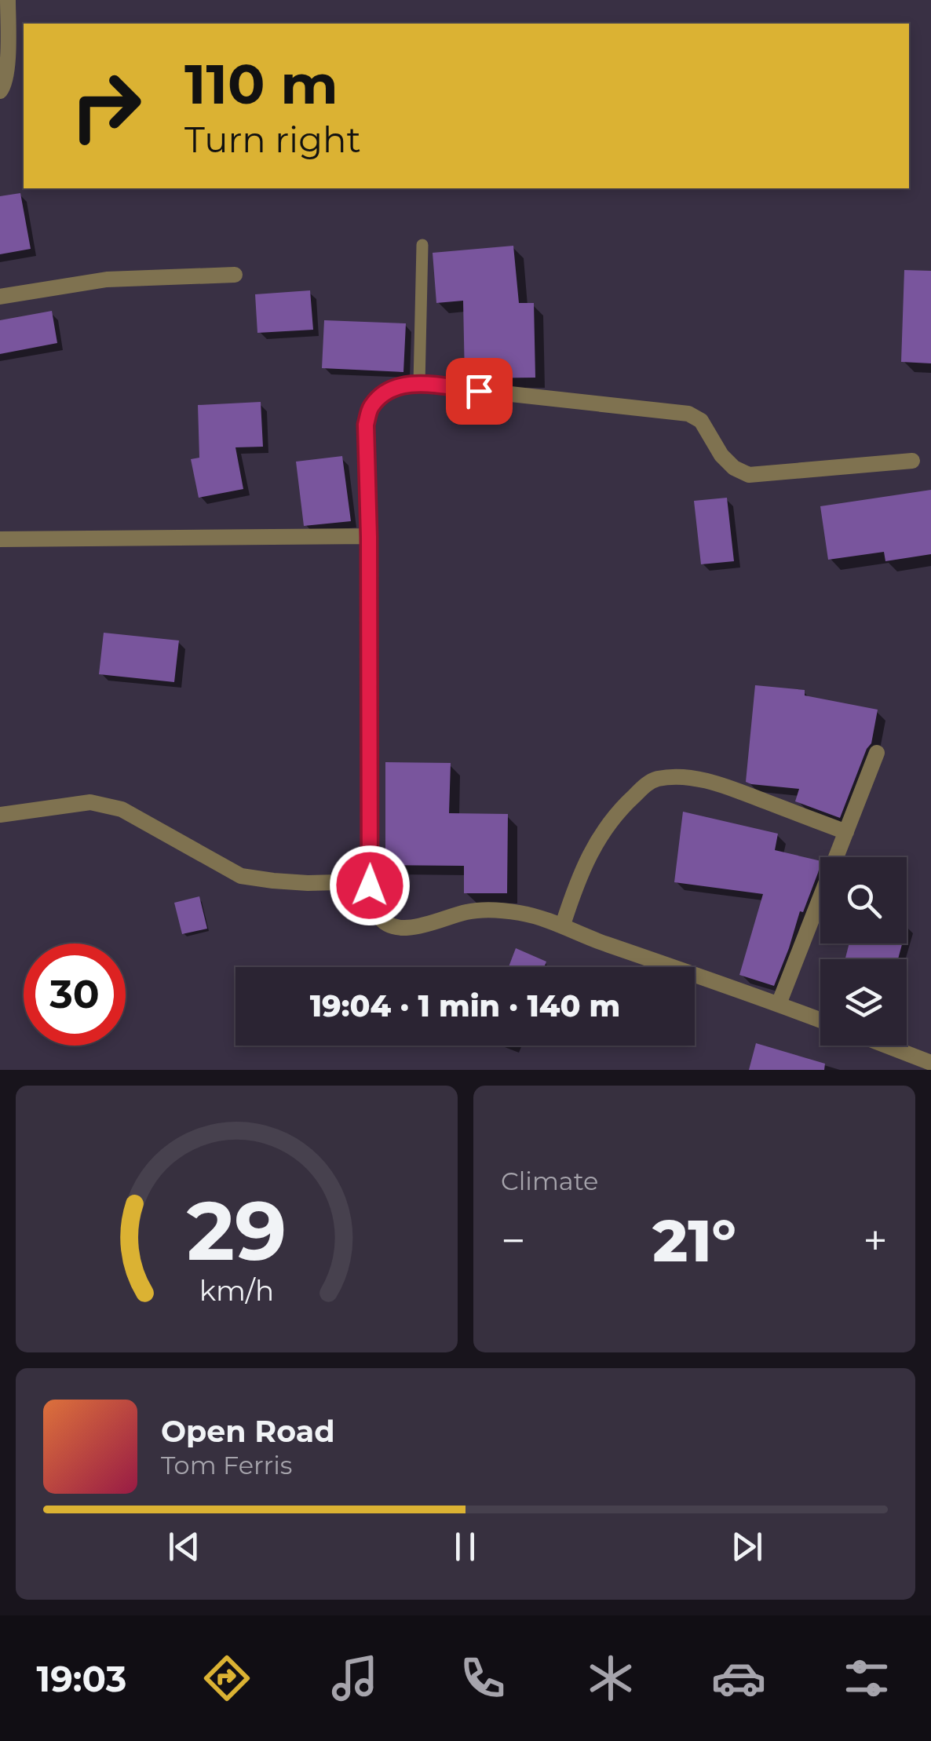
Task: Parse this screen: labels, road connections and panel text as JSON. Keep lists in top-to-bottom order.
{
  "page": {
    "turn": ["110 m", "Turn right"],
    "limit": "30",
    "trip": "19:04 · 1 min · 140 m",
    "tile": "Climate",
    "heat": ["−", "21°", "+"],
    "song": ["Open Road", "Tom Ferris"],
    "tabs": "19:03",
    "gauge": ["29", "km/h"]
  }
}
